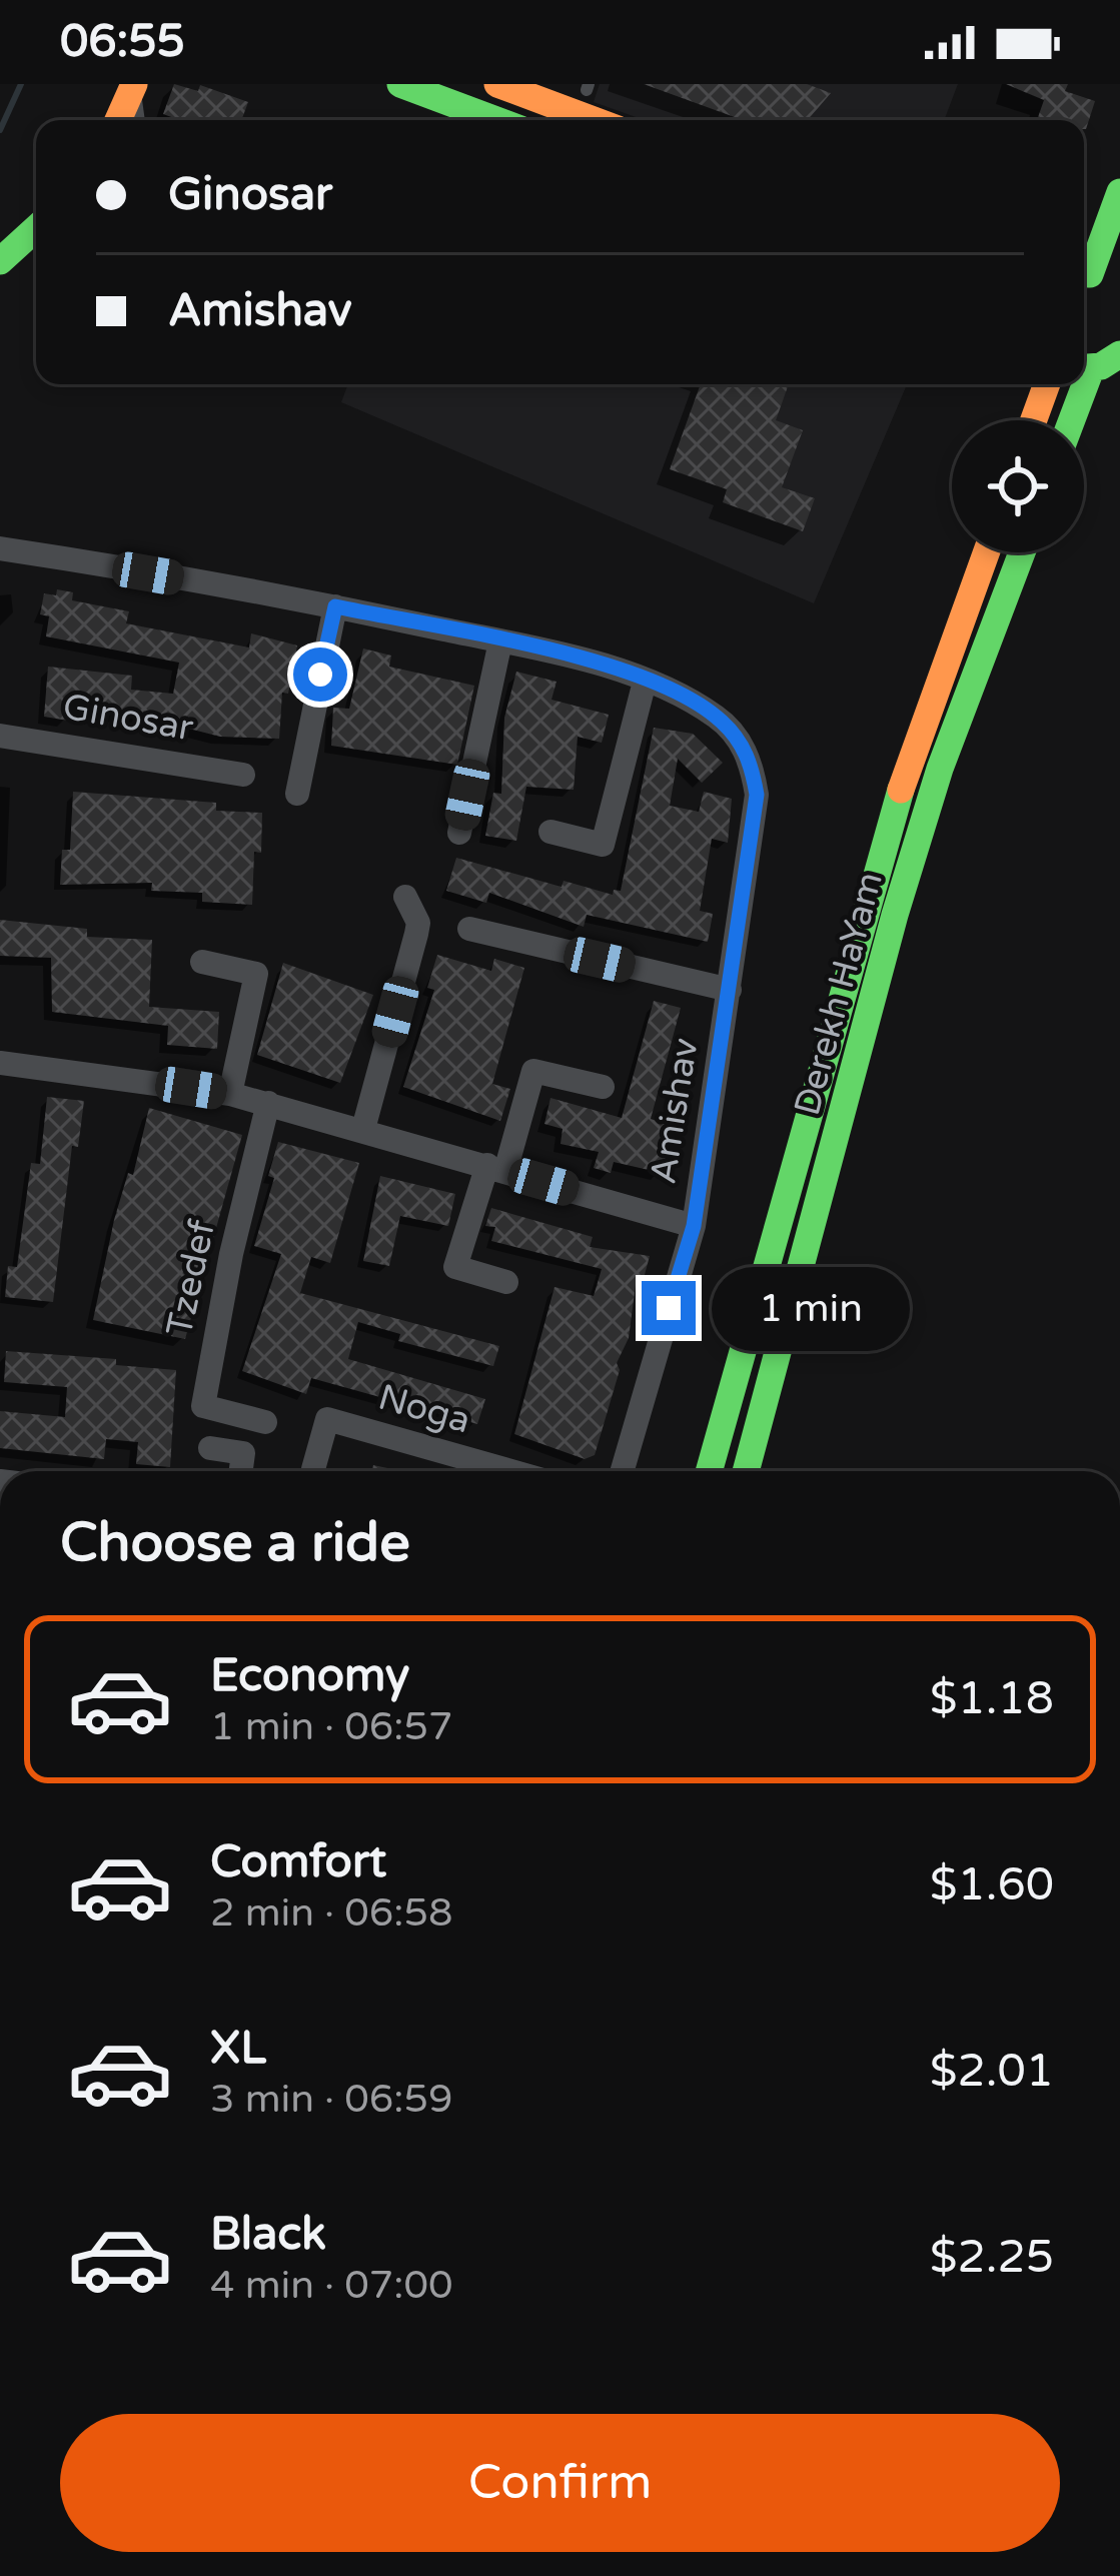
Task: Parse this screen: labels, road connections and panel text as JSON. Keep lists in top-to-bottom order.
{
  "streets": {
    "street": [
      "Ginosar",
      "Derekh HaYam",
      "Amishav",
      "Tzedef",
      "Noga"
    ]
  },
  "page": {
    "status": "06:55",
    "banner": ["Ginosar", "Amishav"],
    "bubble": "1 min",
    "heading": "Choose a ride",
    "list": [
      {
        "name": "Economy",
        "note": "1 min · 06:57",
        "value": "$1.18"
      },
      {
        "name": "Comfort",
        "note": "2 min · 06:58",
        "value": "$1.60"
      },
      {
        "name": "XL",
        "note": "3 min · 06:59",
        "value": "$2.01"
      },
      {
        "name": "Black",
        "note": "4 min · 07:00",
        "value": "$2.25"
      }
    ],
    "buttons": "Confirm"
  }
}
